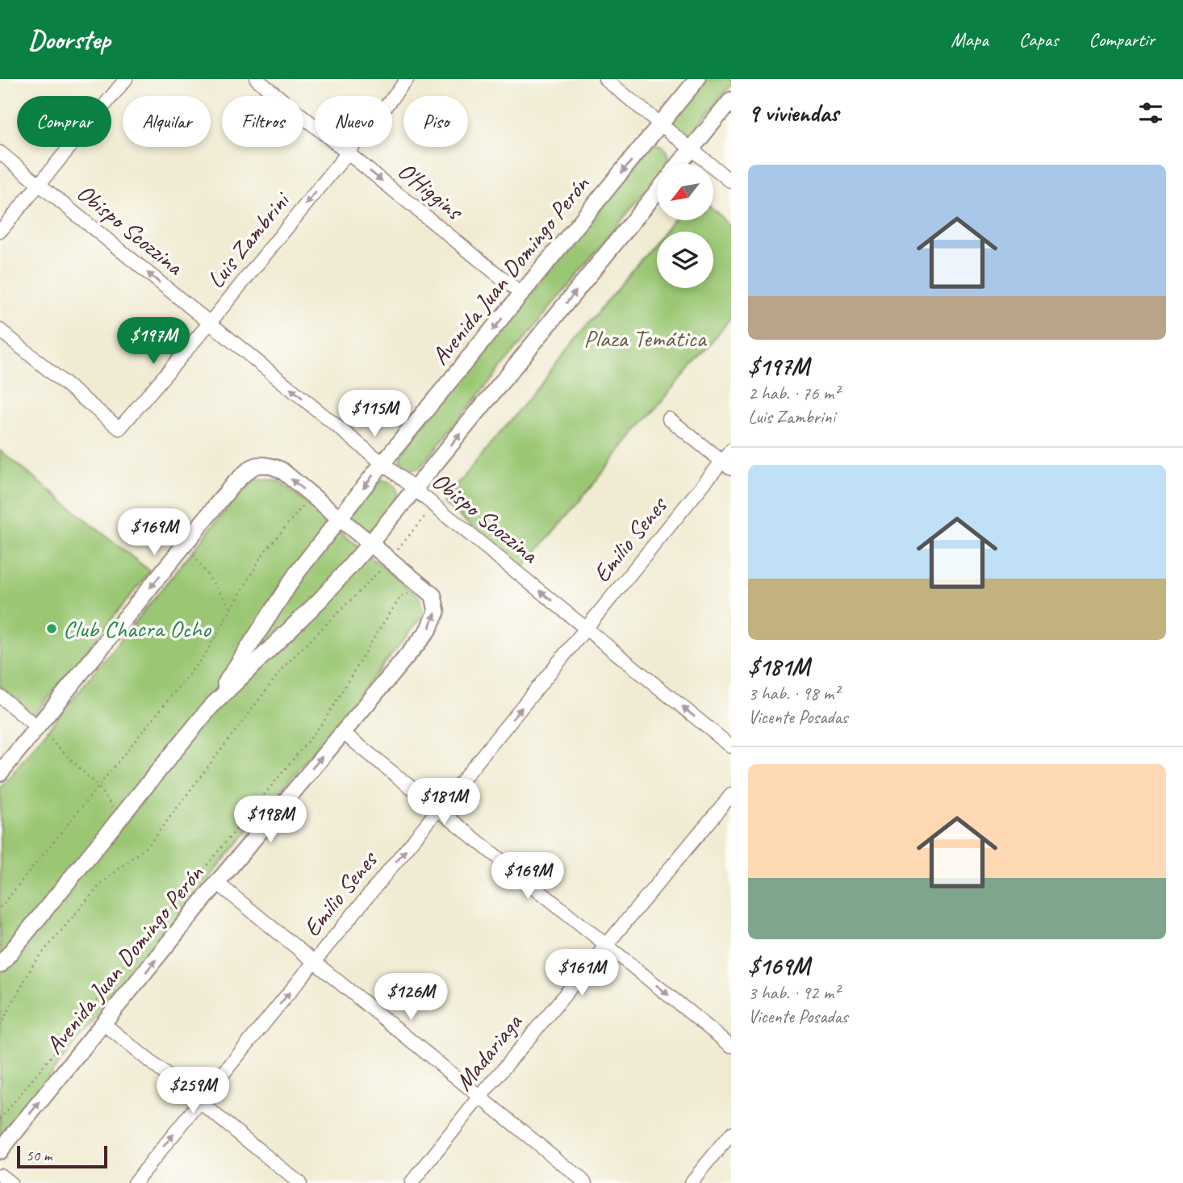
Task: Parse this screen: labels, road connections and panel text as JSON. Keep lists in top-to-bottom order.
{
  "streets": {
    "main road": ["Avenida Juan Domingo Perón"],
    "street": [
      "O'Higgins",
      "Obispo Scozzina",
      "Luis Zambrini",
      "Emilio Senes",
      "Madariaga"
    ]
  },
  "crossings": [
    ["O'Higgins", "Luis Zambrini"],
    ["O'Higgins", "Avenida Juan Domingo Perón"],
    ["Obispo Scozzina", "Luis Zambrini"],
    ["Obispo Scozzina", "Avenida Juan Domingo Perón"],
    ["Obispo Scozzina", "Emilio Senes"]
  ],
  "one_way": [
    "O'Higgins",
    "Obispo Scozzina",
    "Luis Zambrini",
    "Emilio Senes"
  ],
  "parks": ["Plaza Temática"],
  "places": ["Club Chacra Ocho"],
  "scale_bar": "50 m",
  "north": "bottom left",
  "page": {
    "header": "Doorstep",
    "nav": ["Mapa", "Capas", "Compartir"],
    "heading": "9 viviendas",
    "chip": [
      "Comprar",
      "Alquilar",
      "Filtros",
      "Nuevo",
      "Piso"
    ],
    "list": [
      {
        "name": "$197M",
        "note": "2 hab. · 76 m² · Luis Zambrini"
      },
      {
        "name": "$181M",
        "note": "3 hab. · 98 m² · Vicente Posadas"
      },
      {
        "name": "$169M",
        "note": "3 hab. · 92 m² · Vicente Posadas"
      }
    ],
    "price": [
      "$197M",
      "$115M",
      "$169M",
      "$181M",
      "$198M",
      "$169M",
      "$161M",
      "$126M",
      "$259M"
    ],
    "scale": "50 m"
  }
}
